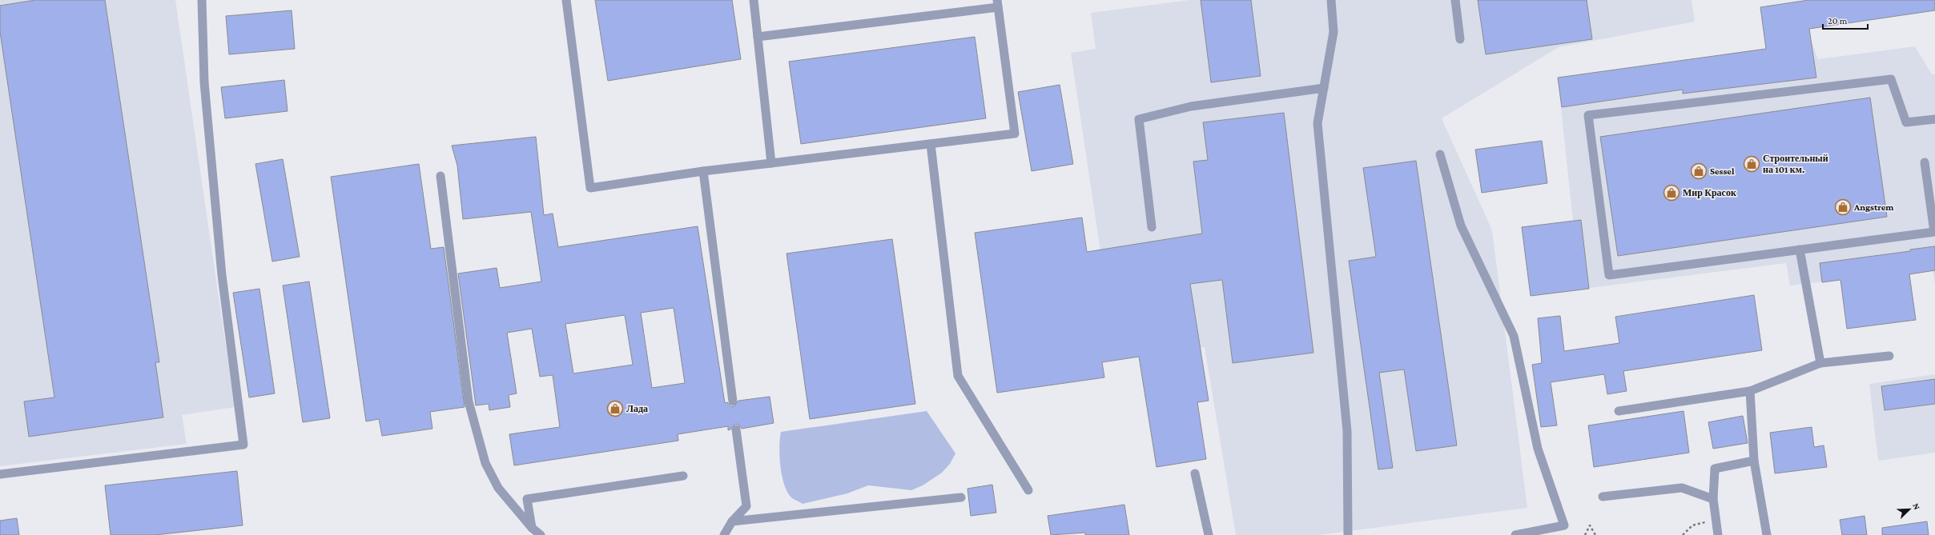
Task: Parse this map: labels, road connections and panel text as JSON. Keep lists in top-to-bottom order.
{
  "places": {
    "shop": [
      "Строительный на 101 км.",
      "Sessel",
      "Мир Красок",
      "Angstrem",
      "Лада"
    ]
  },
  "scale_bar": "20 m",
  "north": "top right"
}
